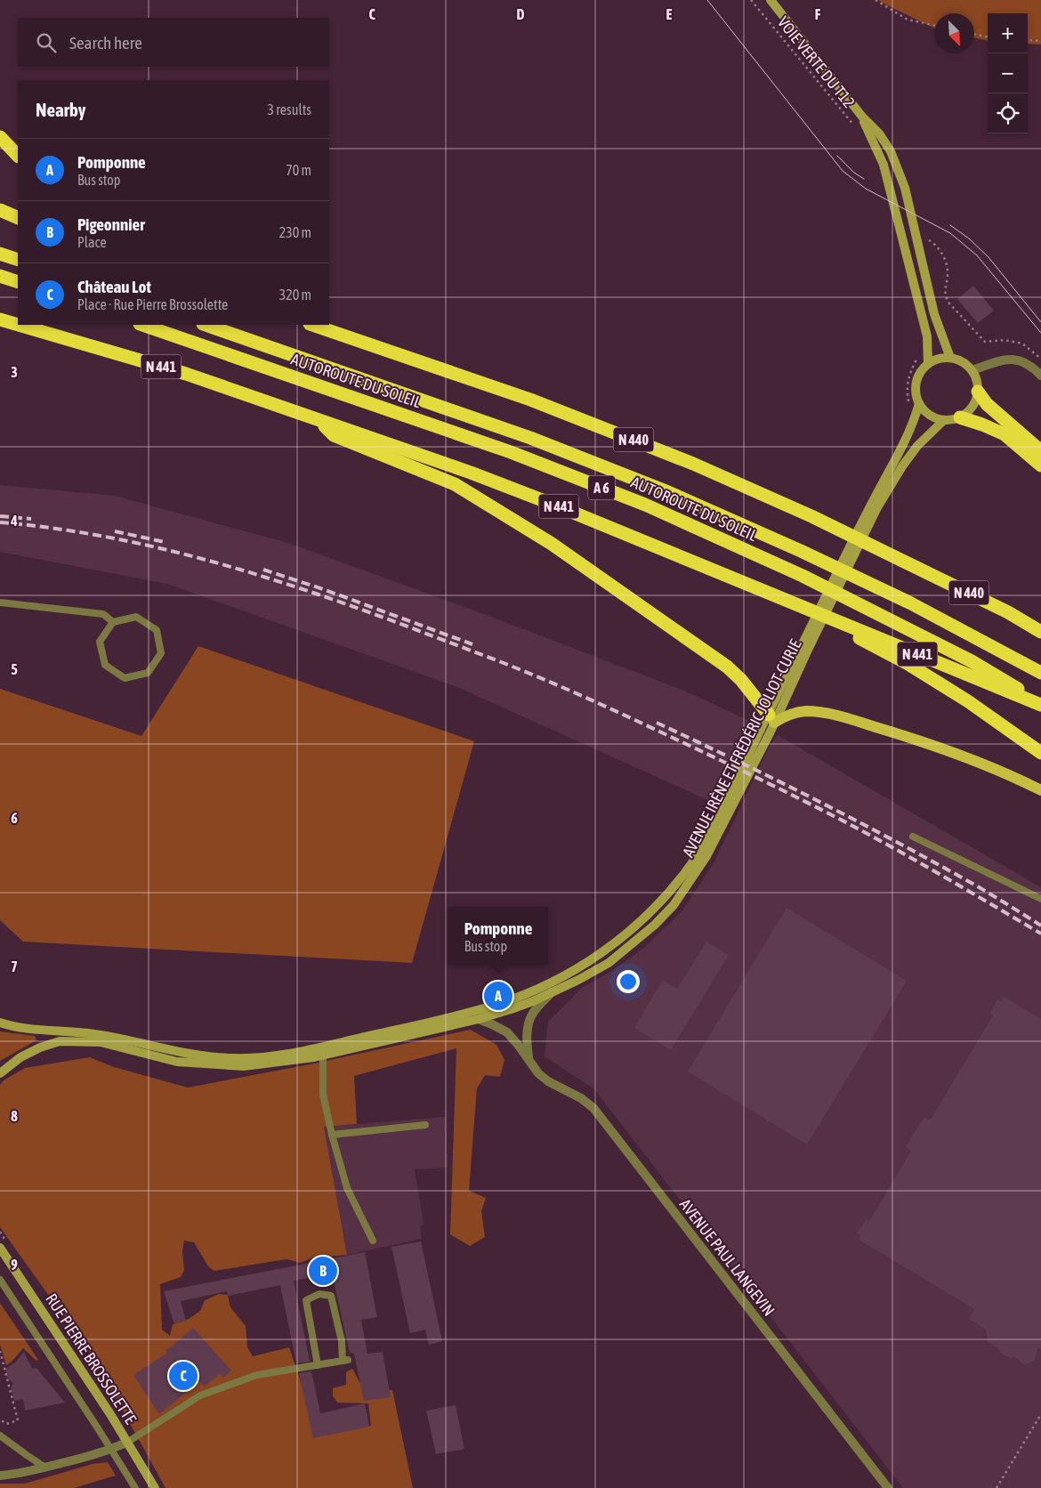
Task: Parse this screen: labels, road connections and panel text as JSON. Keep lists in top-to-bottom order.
{
  "streets": {
    "highway": [
      "N 441",
      "AUTOROUTE DU SOLEIL",
      "N 440",
      "A 6"
    ],
    "main road": ["AVENUE IRÈNE ET FRÉDÉRIC JOLIOT-CURIE", "RUE PIERRE BROSSOLETTE"],
    "street": ["AVENUE PAUL LANGEVIN"],
    "path": ["VOIE VERTE DU T12"]
  },
  "crossings": [
    ["N 441", "AUTOROUTE DU SOLEIL"],
    ["AVENUE IRÈNE ET FRÉDÉRIC JOLIOT-CURIE", "AVENUE PAUL LANGEVIN"]
  ],
  "north": "bottom right",
  "page": {
    "map_buttons": ["+", "−"],
    "search": "Search here",
    "heading": ["Nearby", "3 results"],
    "list": [
      {
        "mark": "A",
        "name": "Pomponne",
        "note": "Bus stop",
        "value": "70 m"
      },
      {
        "mark": "B",
        "name": "Pigeonnier",
        "note": "Place",
        "value": "230 m"
      },
      {
        "mark": "C",
        "name": "Château Lot",
        "note": "Place · Rue Pierre Brossolette",
        "value": "320 m"
      }
    ],
    "popup": ["Pomponne", "Bus stop"],
    "pins": ["A", "B", "C"]
  },
  "grid": {
    "columns": [
      "C",
      "D",
      "E",
      "F"
    ],
    "rows": [
      "3",
      "4",
      "5",
      "6",
      "7",
      "8",
      "9"
    ]
  }
}
